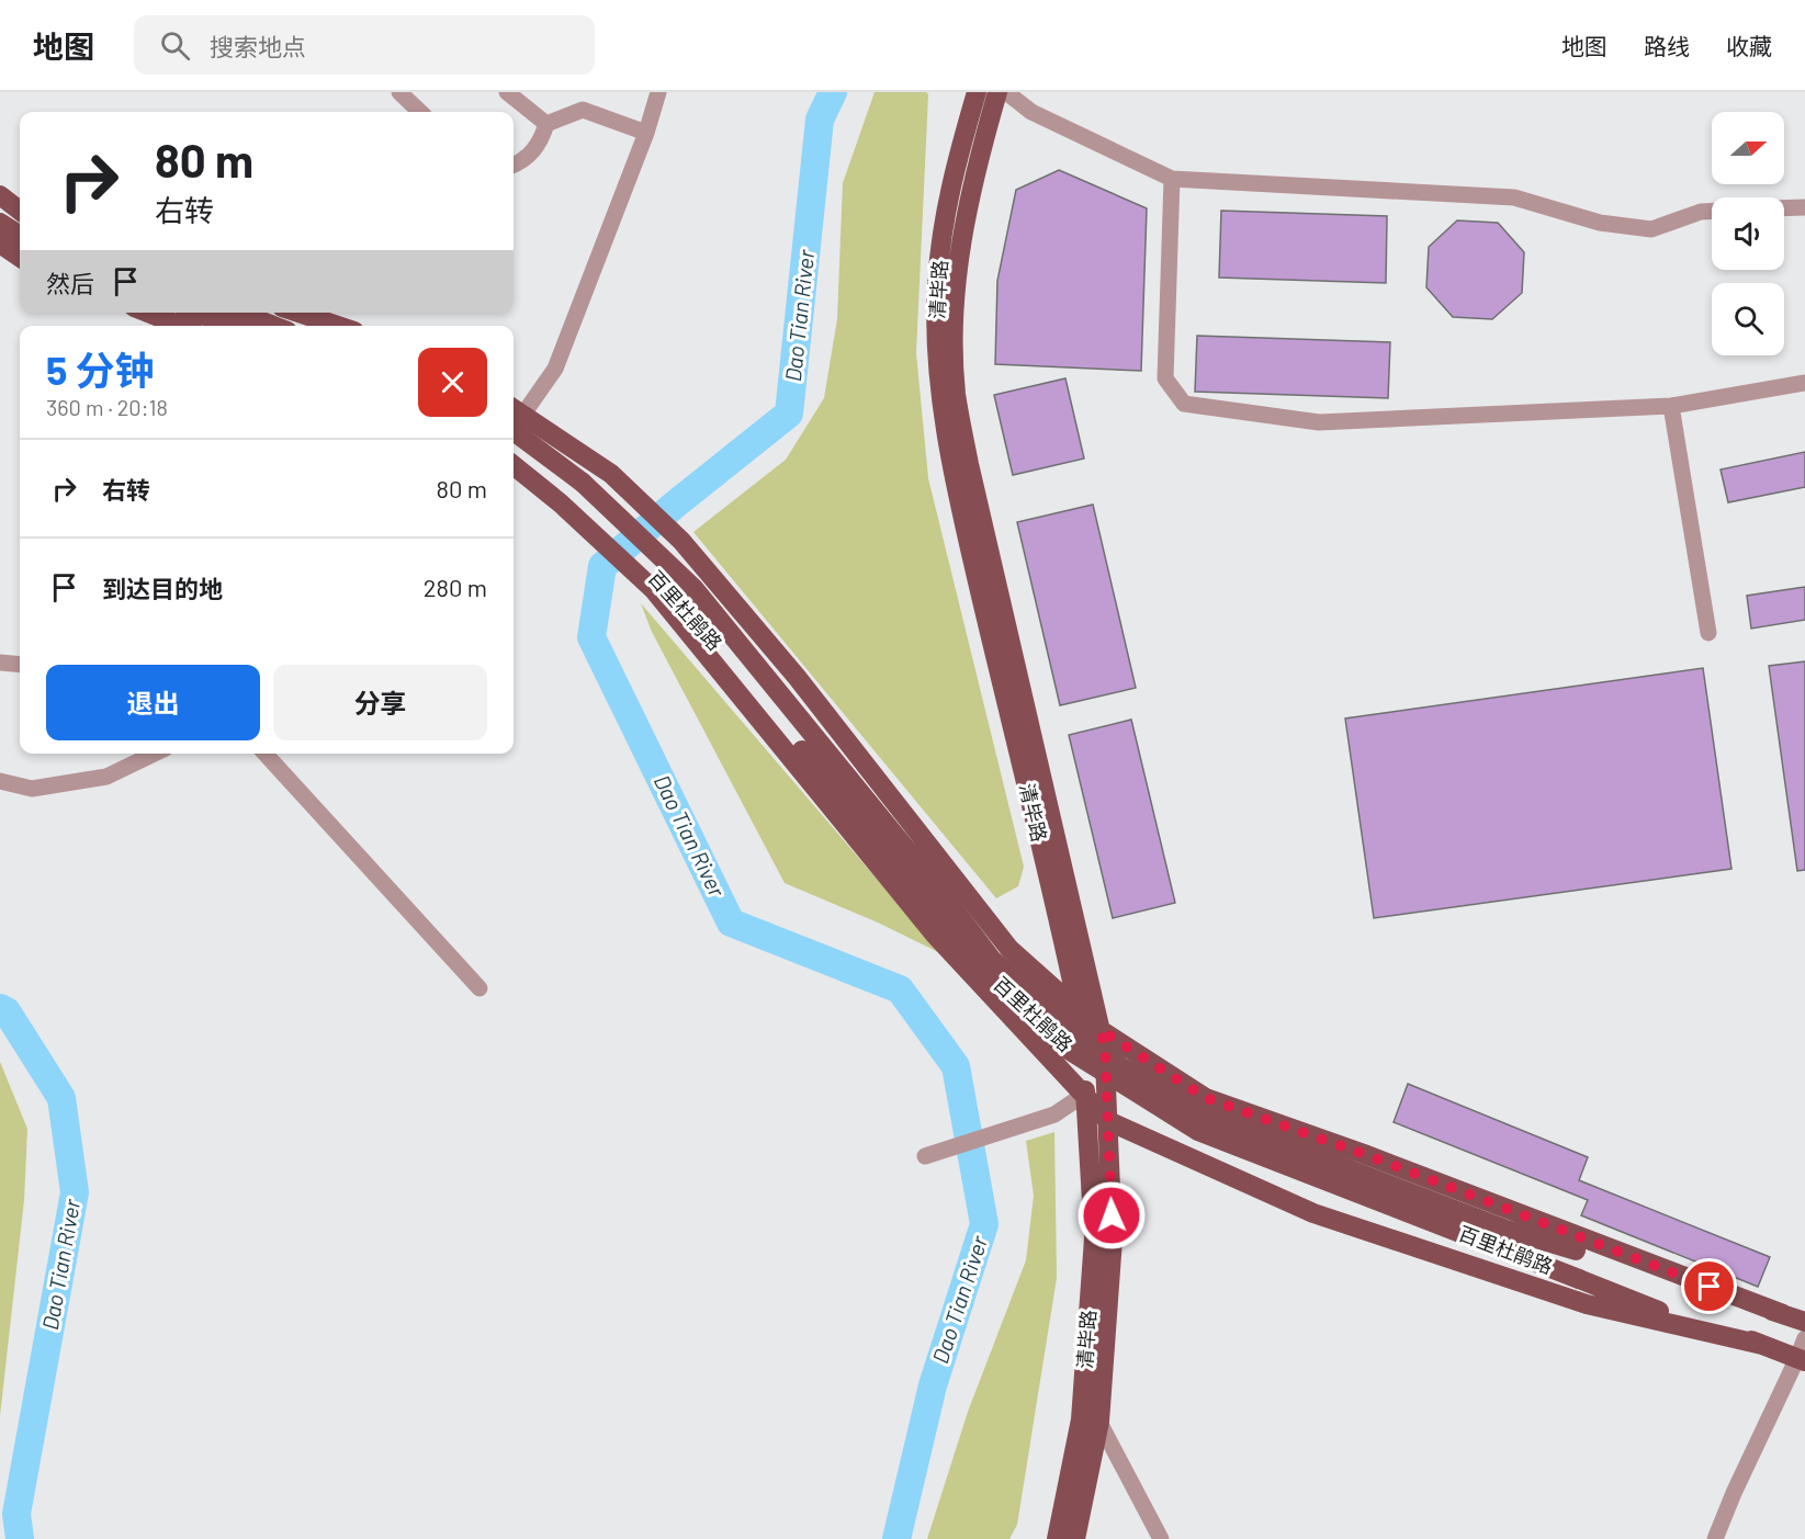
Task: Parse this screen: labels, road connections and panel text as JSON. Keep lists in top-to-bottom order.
{
  "streets": {
    "main road": ["清毕路", "百里杜鹃路"]
  },
  "water": ["Dao Tian River"],
  "north": "right",
  "page": {
    "header": "地图",
    "search": "搜索地点",
    "nav": ["地图", "路线", "收藏"],
    "turn": ["80 m", "右转"],
    "then": "然后",
    "heading": ["5 分钟", "360 m · 20:18"],
    "list": [
      {
        "name": "右转",
        "value": "80 m"
      },
      {
        "name": "到达目的地",
        "value": "280 m"
      }
    ],
    "buttons": ["退出", "分享"]
  }
}
